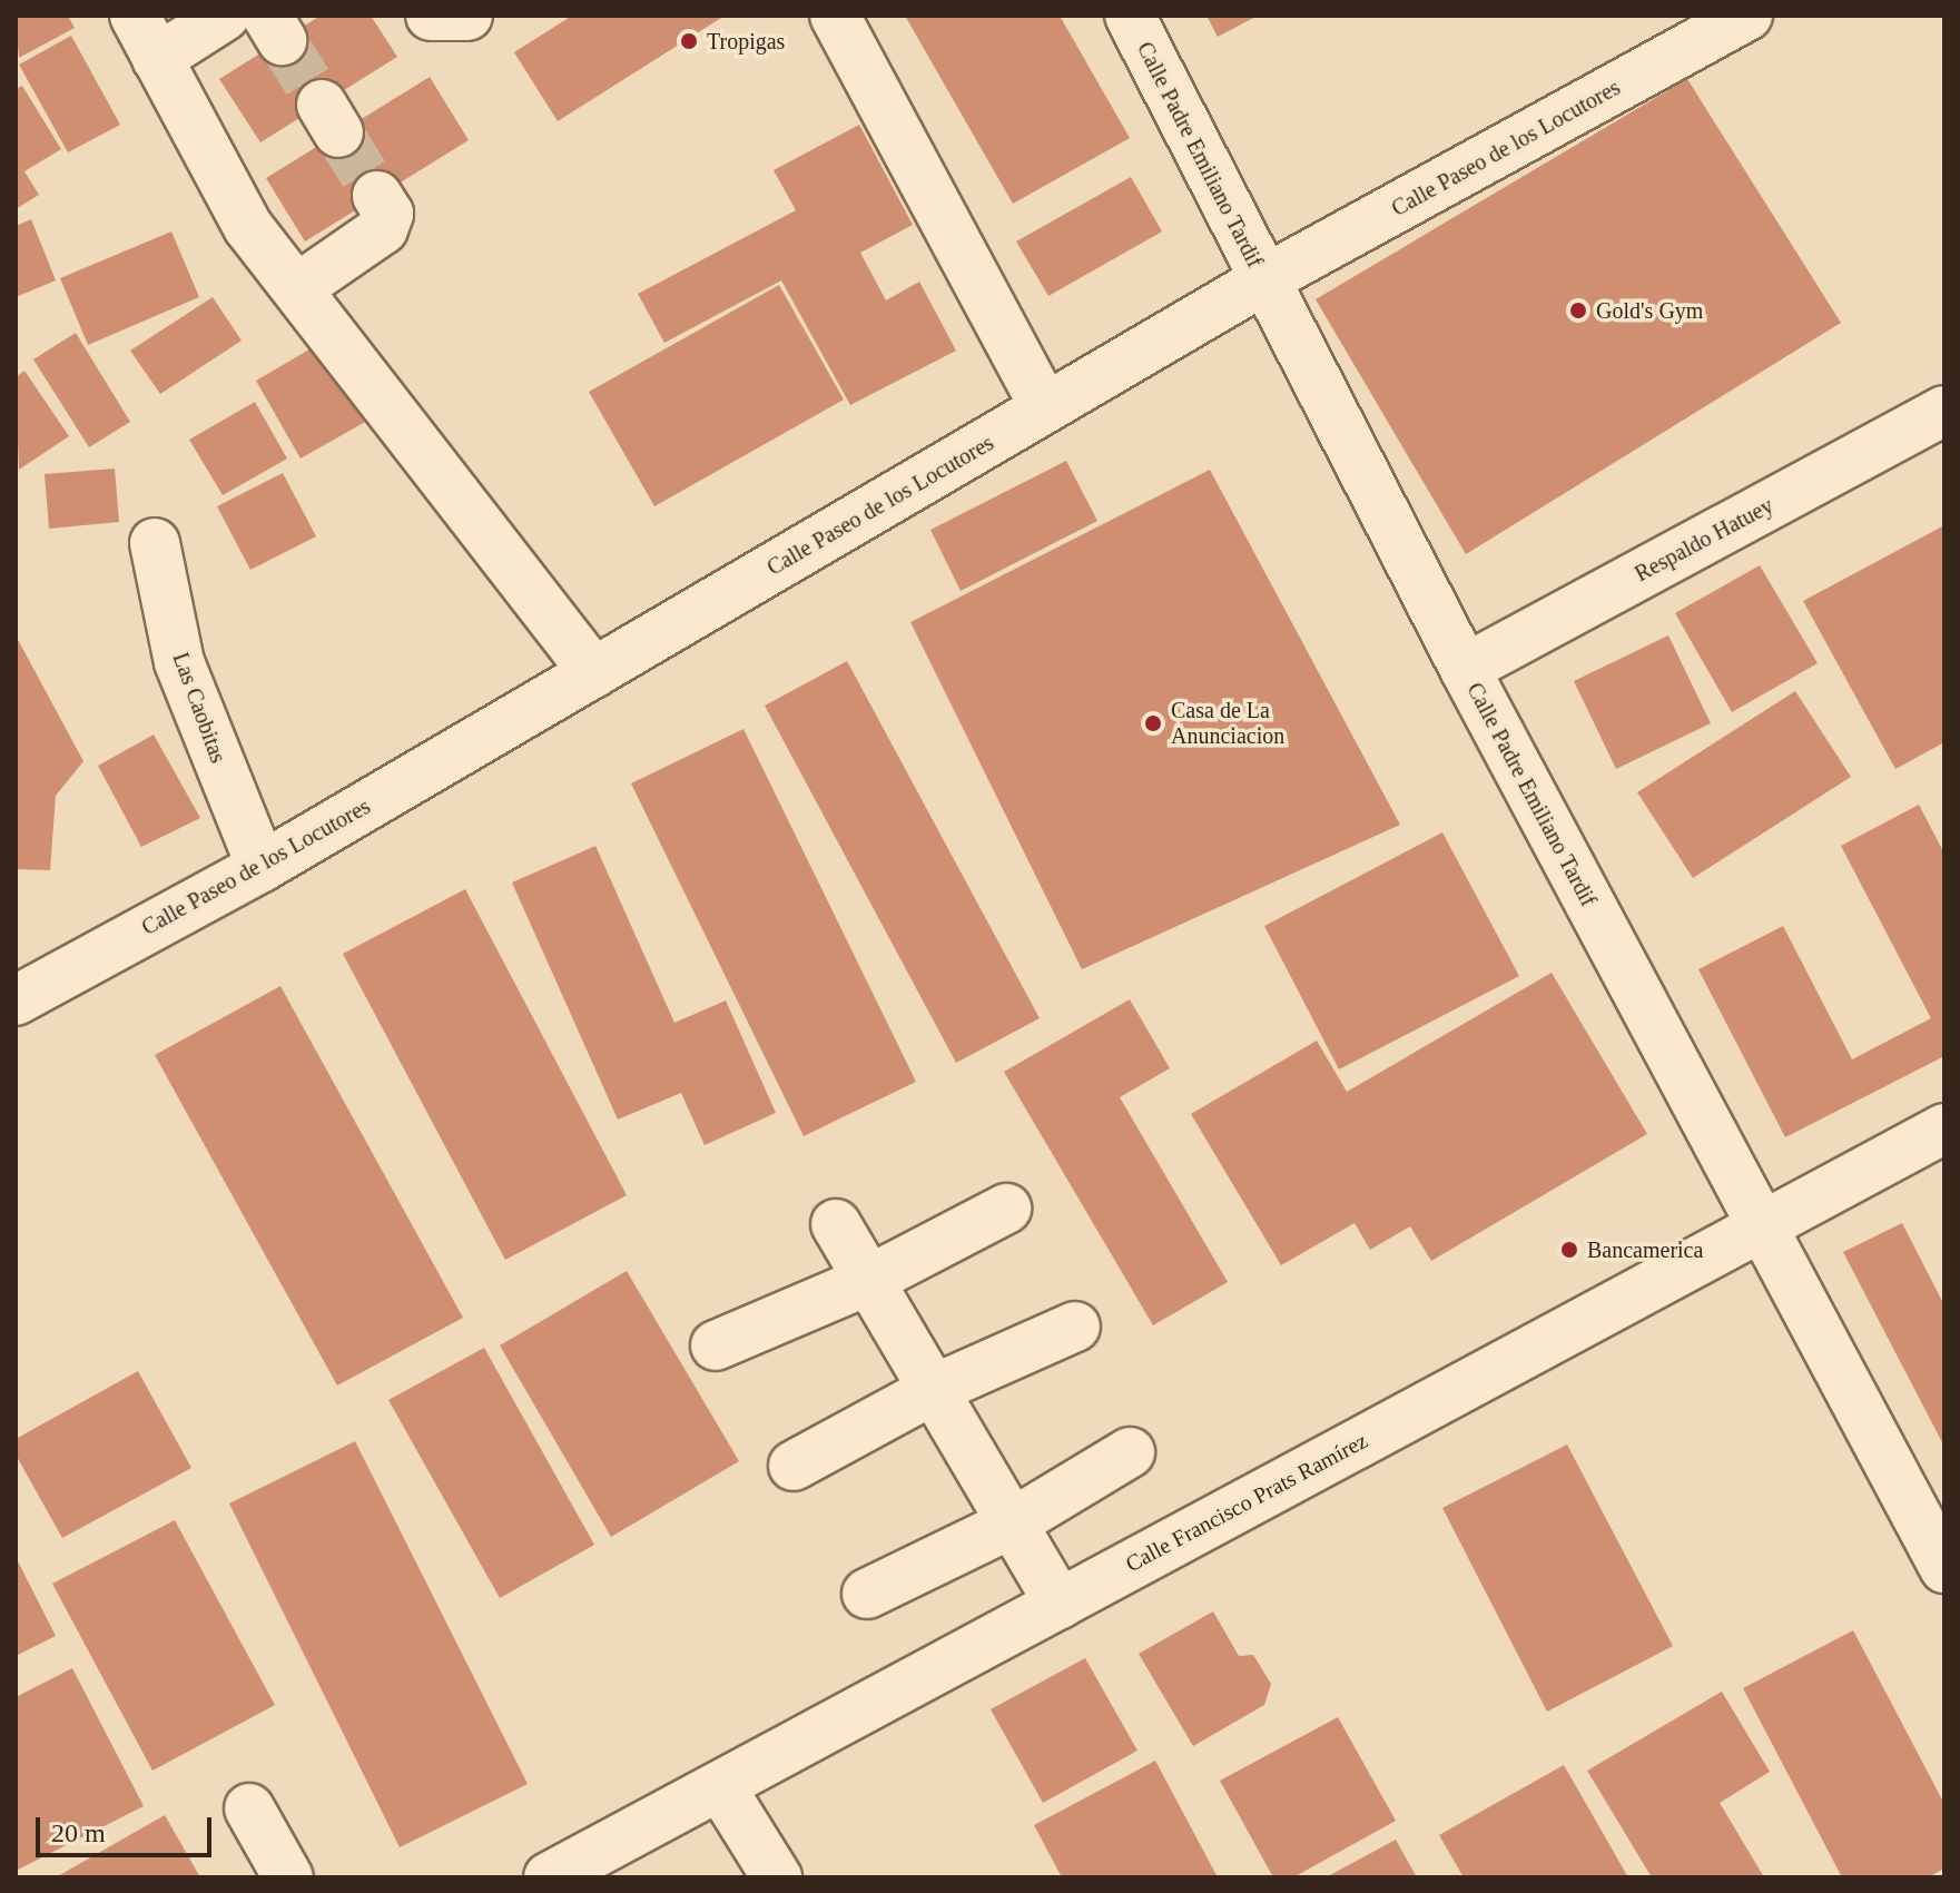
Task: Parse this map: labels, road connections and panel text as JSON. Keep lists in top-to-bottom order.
{
  "streets": {
    "street": [
      "Calle Paseo de los Locutores",
      "Calle Padre Emiliano Tardif",
      "Respaldo Hatuey",
      "Las Caobitas",
      "Calle Francisco Prats Ramírez"
    ]
  },
  "crossings": [
    ["Calle Paseo de los Locutores", "Calle Padre Emiliano Tardif"],
    ["Calle Paseo de los Locutores", "Las Caobitas"],
    ["Calle Padre Emiliano Tardif", "Respaldo Hatuey"],
    ["Calle Padre Emiliano Tardif", "Calle Francisco Prats Ramírez"]
  ],
  "places": [
    "Tropigas",
    "Gold's Gym",
    "Casa de La Anunciacion",
    "Bancamerica"
  ],
  "scale_bar": "20 m"
}
